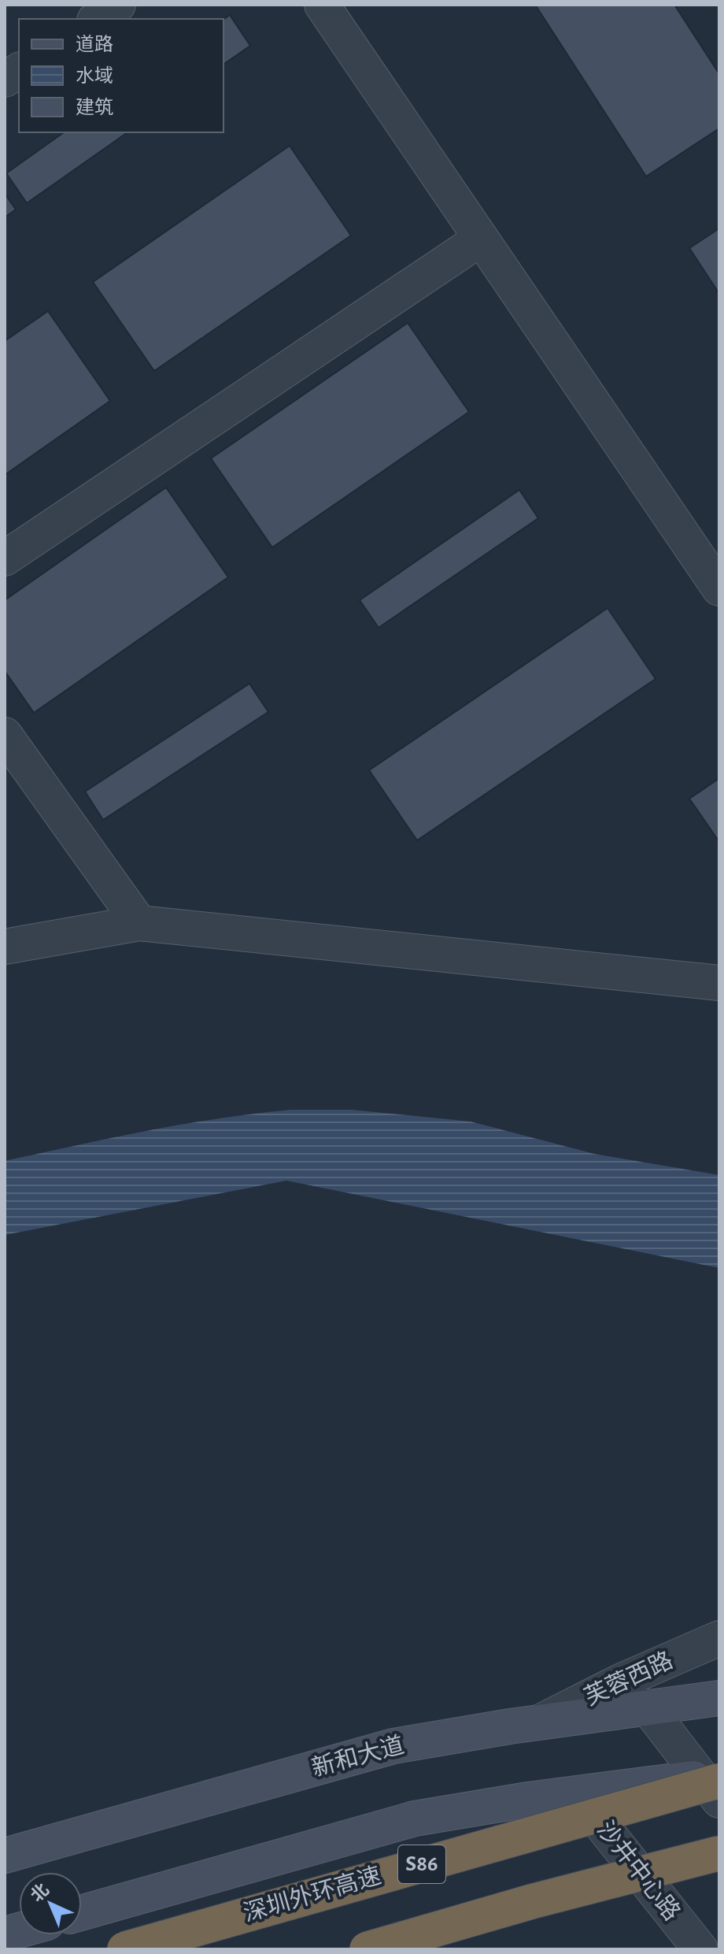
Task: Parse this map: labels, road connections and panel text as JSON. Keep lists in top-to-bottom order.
{
  "streets": {
    "highway": ["S86", "深圳外环高速"],
    "main road": ["新和大道"],
    "street": ["芙蓉西路", "沙井中心路"]
  },
  "crossings": [
    ["芙蓉西路", "新和大道"]
  ],
  "legend": ["道路", "水域", "建筑"],
  "north": "top left"
}
